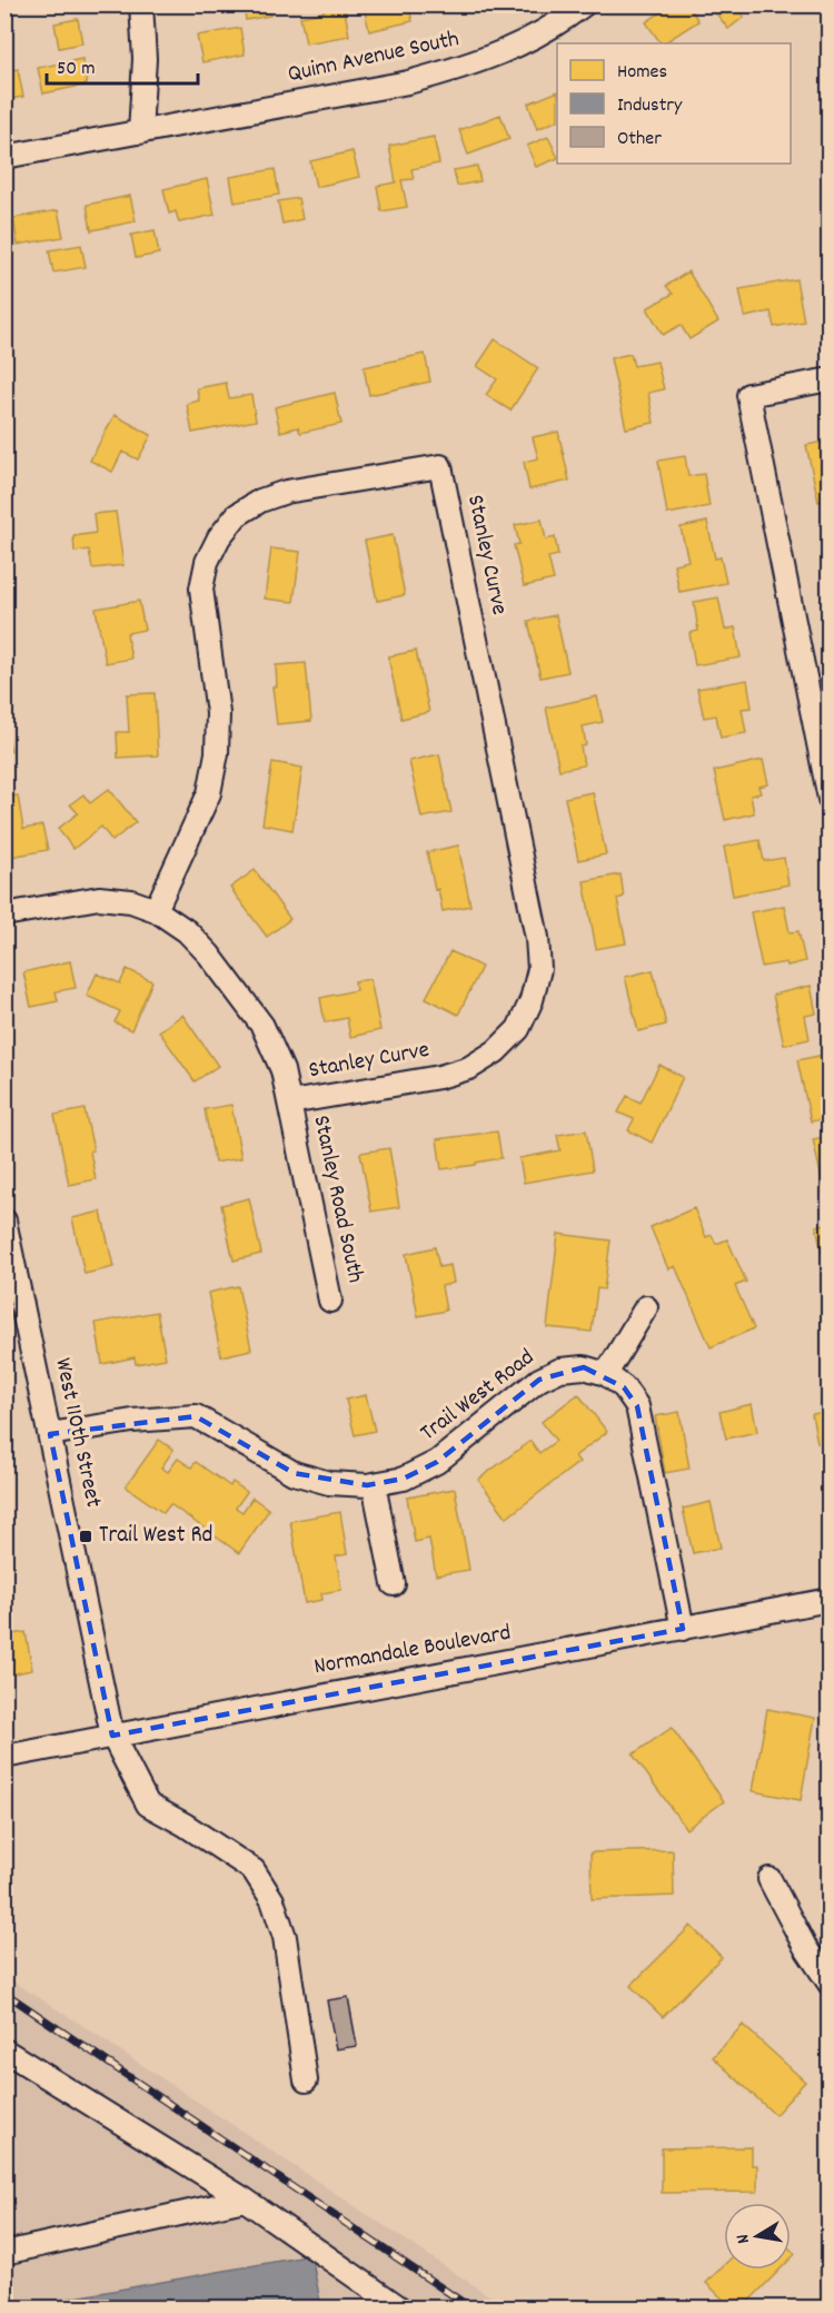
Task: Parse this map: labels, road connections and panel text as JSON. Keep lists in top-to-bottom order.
{
  "streets": {
    "street": [
      "Quinn Avenue South",
      "Stanley Curve",
      "Stanley Road South",
      "Trail West Road",
      "West 110th Street",
      "Normandale Boulevard"
    ]
  },
  "crossings": [
    ["Stanley Curve", "Stanley Road South"],
    ["Trail West Road", "West 110th Street"],
    ["West 110th Street", "Normandale Boulevard"]
  ],
  "places": {
    "transit": ["Trail West Rd"]
  },
  "legend": ["Homes", "Industry", "Other"],
  "scale_bar": "50 m",
  "north": "left"
}
